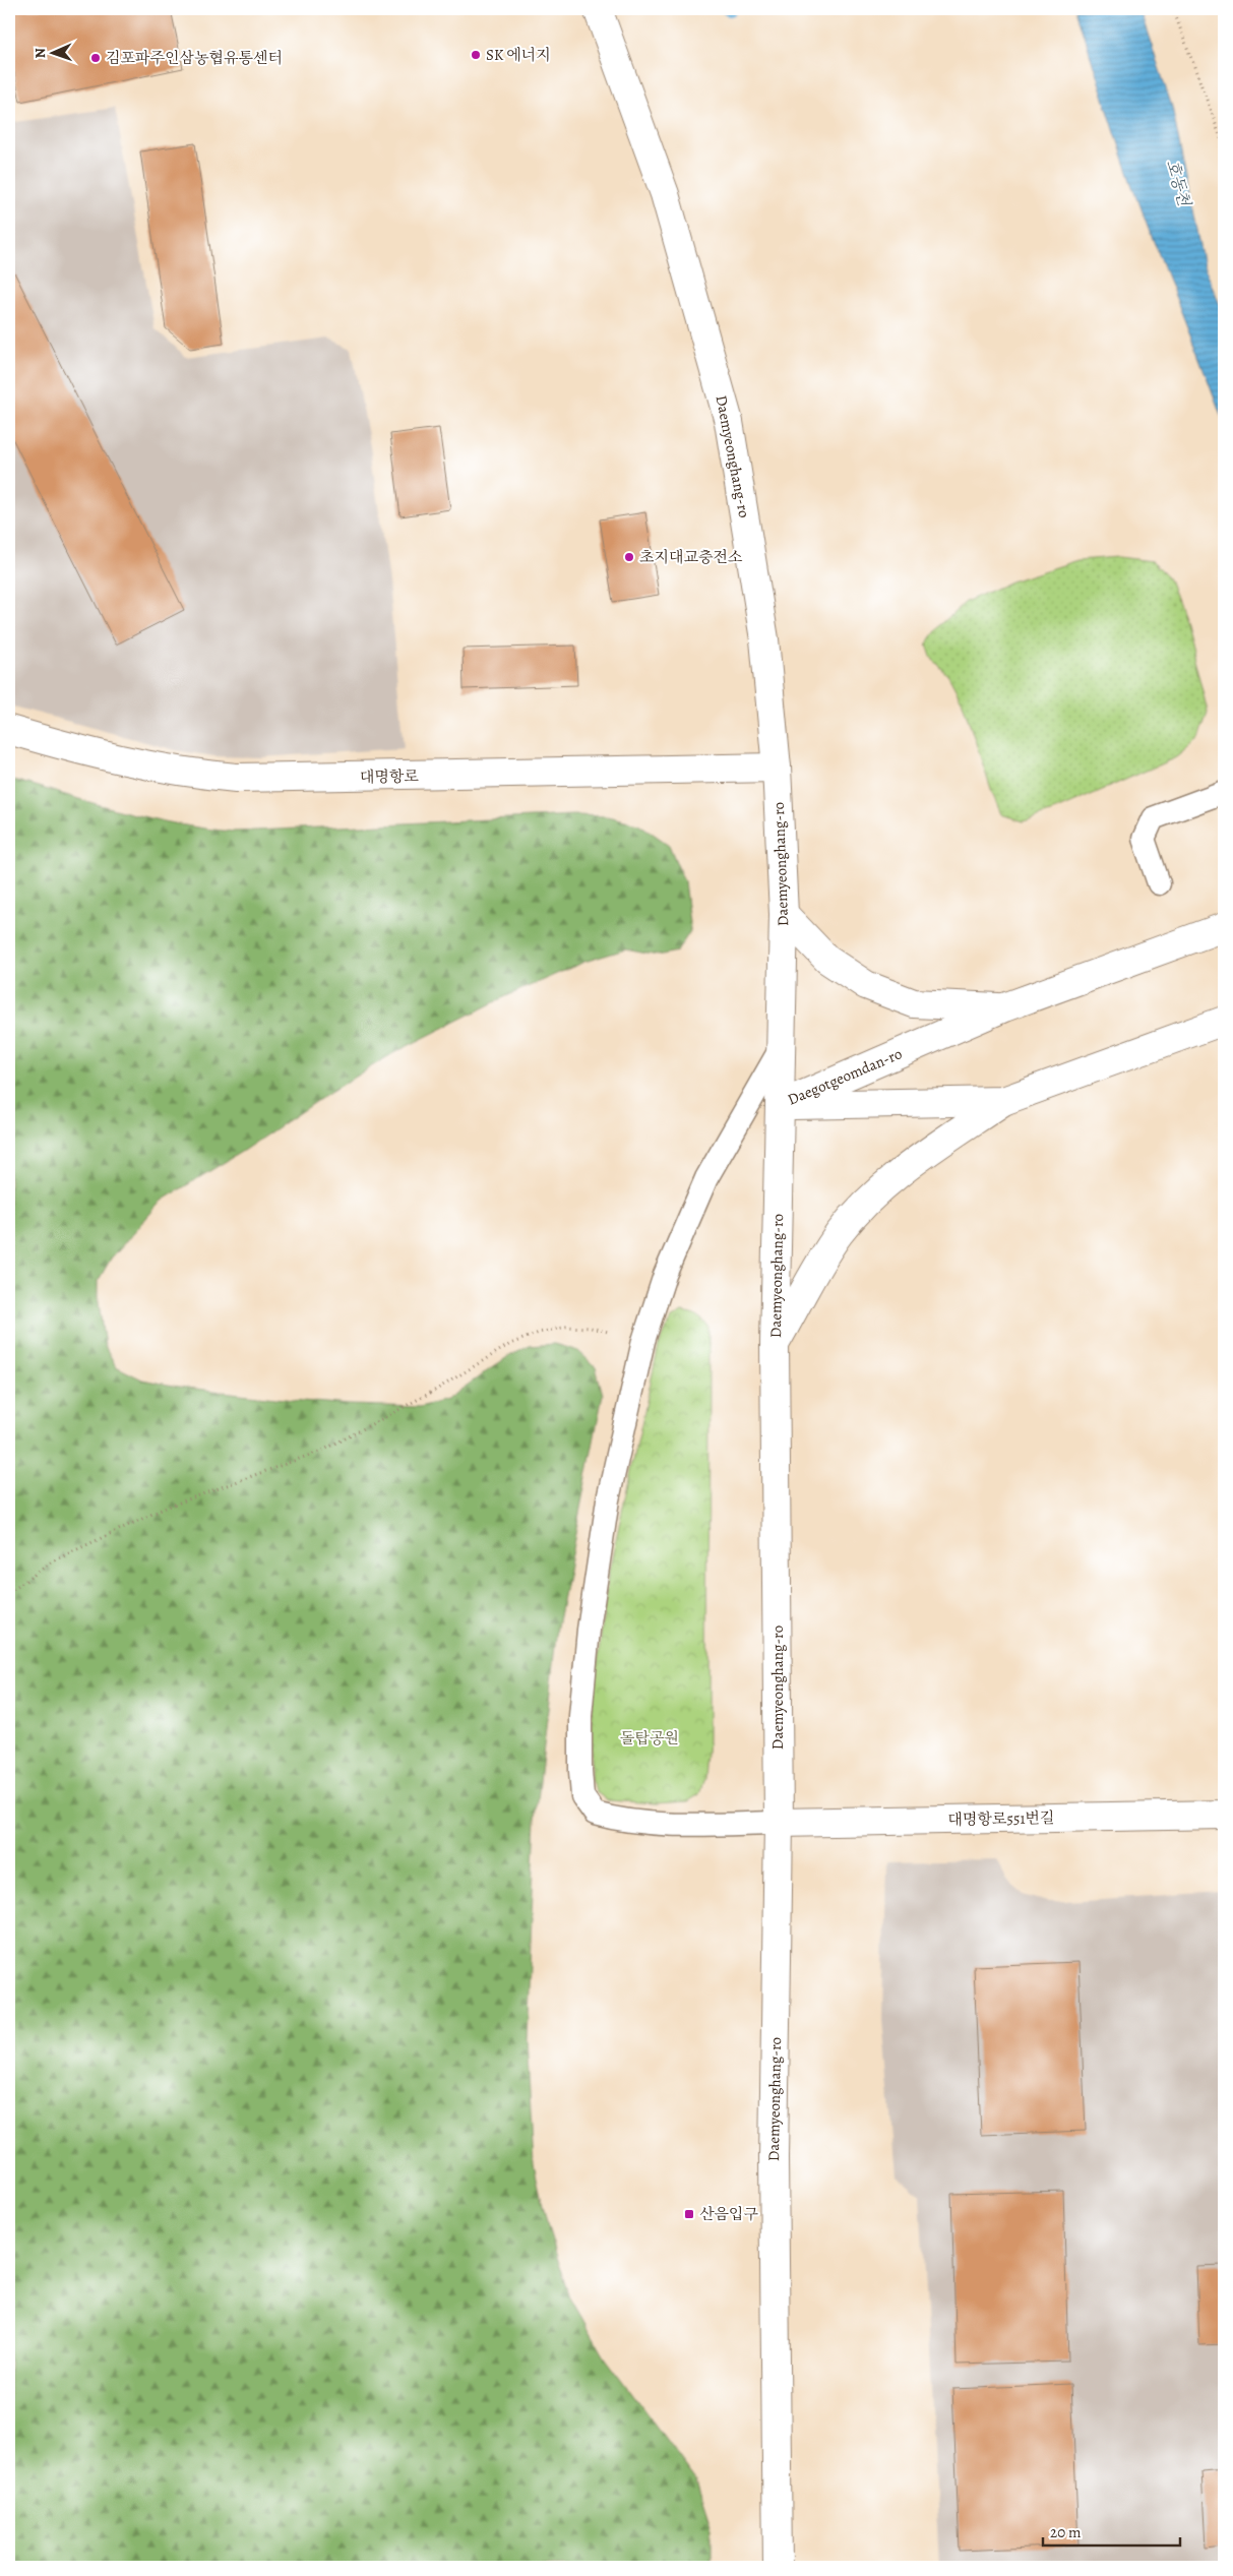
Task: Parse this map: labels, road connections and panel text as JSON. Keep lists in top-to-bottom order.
{
  "streets": {
    "main road": [
      "Daemyeonghang-ro",
      "대명항로",
      "Daegotgeomdan-ro",
      "대명항로551번길"
    ]
  },
  "crossings": [
    ["Daemyeonghang-ro", "대명항로"],
    ["Daemyeonghang-ro", "Daegotgeomdan-ro"],
    ["Daemyeonghang-ro", "대명항로551번길"]
  ],
  "water": ["호동천"],
  "parks": ["돌탑공원"],
  "places": {
    "other": ["SK 에너지", "김포파주인삼농협유통센터", "초지대교충전소"],
    "transit": ["산음입구"]
  },
  "scale_bar": "20 m",
  "north": "left"
}
